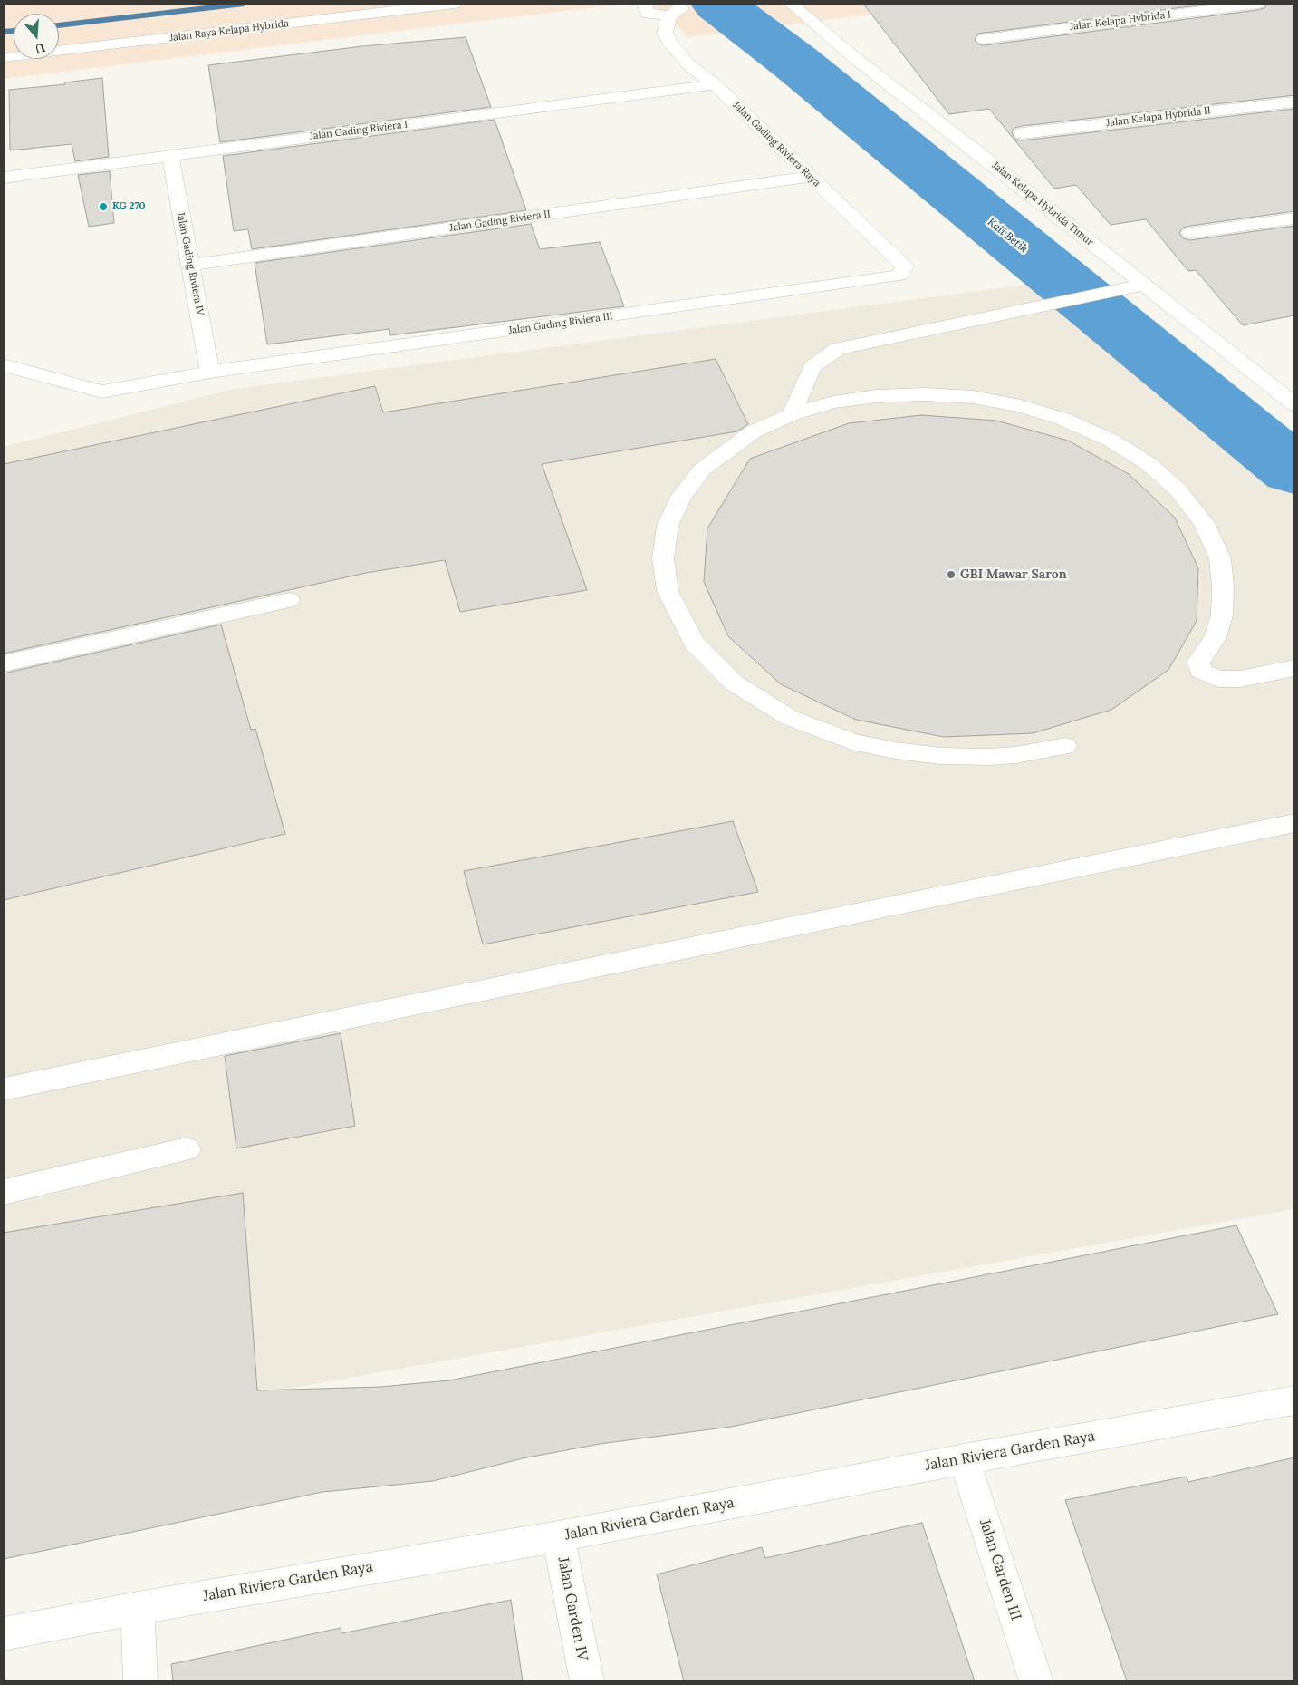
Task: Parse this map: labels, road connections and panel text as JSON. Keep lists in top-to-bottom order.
{
  "streets": {
    "street": [
      "Jalan Kelapa Hybrida I",
      "Jalan Raya Kelapa Hybrida",
      "Jalan Kelapa Hybrida II",
      "Jalan Gading Riviera I",
      "Jalan Gading Riviera Raya",
      "Jalan Kelapa Hybrida Timur",
      "Jalan Gading Riviera II",
      "Jalan Gading Riviera IV",
      "Jalan Gading Riviera III",
      "Jalan Riviera Garden Raya",
      "Jalan Garden III",
      "Jalan Garden IV"
    ]
  },
  "crossings": [
    ["Jalan Gading Riviera I", "Jalan Gading Riviera Raya"],
    ["Jalan Gading Riviera I", "Jalan Gading Riviera IV"],
    ["Jalan Gading Riviera Raya", "Jalan Gading Riviera II"],
    ["Jalan Gading Riviera Raya", "Jalan Gading Riviera III"],
    ["Jalan Gading Riviera II", "Jalan Gading Riviera IV"],
    ["Jalan Gading Riviera IV", "Jalan Gading Riviera III"],
    ["Jalan Riviera Garden Raya", "Jalan Garden III"],
    ["Jalan Riviera Garden Raya", "Jalan Garden IV"]
  ],
  "water": ["Kali Betik"],
  "places": ["KG 270", "GBI Mawar Saron"],
  "north": "bottom"
}
